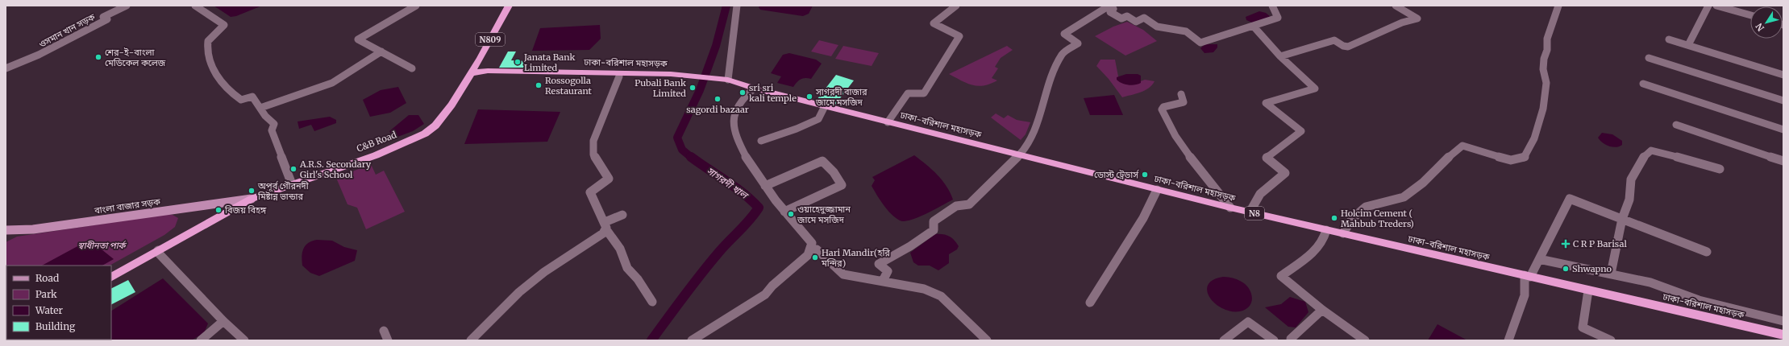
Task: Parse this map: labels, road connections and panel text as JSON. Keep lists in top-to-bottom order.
{
  "streets": {
    "highway": [
      "N809",
      "ঢাকা-বরিশাল মহাসড়ক",
      "C&B Road",
      "N8"
    ],
    "main road": ["বাংলা বাজার সড়ক"],
    "street": ["ওসমান খান সড়ক"]
  },
  "crossings": [
    ["N809", "ঢাকা-বরিশাল মহাসড়ক"],
    ["N809", "C&B Road"],
    ["ঢাকা-বরিশাল মহাসড়ক", "C&B Road"],
    ["ঢাকা-বরিশাল মহাসড়ক", "N8"],
    ["C&B Road", "বাংলা বাজার সড়ক"]
  ],
  "water": ["সাগরদী খাল"],
  "parks": ["স্বাধীনতা পার্ক"],
  "places": {
    "other": [
      "শের-ই-বাংলা মেডিকেল কলেজ",
      "Janata Bank Limited",
      "Rossogolla Restaurant",
      "Pubali Bank Limited",
      "sri sri kali temple",
      "সাগরদী বাজার জামে মসজিদ",
      "sagordi bazaar",
      "A.R.S. Secondary Girl's School",
      "ডোস্ট ট্রেডার্স",
      "অপূর্ব গৌরনদী মিষ্টান্ন ভান্ডার",
      "বিজয় বিহঙ্গ",
      "ওয়াহেদুজ্জামান জামে মসজিদ",
      "Holcim Cement ( Mahbub Treders)",
      "Hari Mandir(হরি মন্দির)",
      "Shwapno"
    ],
    "health": ["C R P Barisal"]
  },
  "legend": [
    "Road",
    "Park",
    "Water",
    "Building"
  ],
  "north": "bottom left"
}
